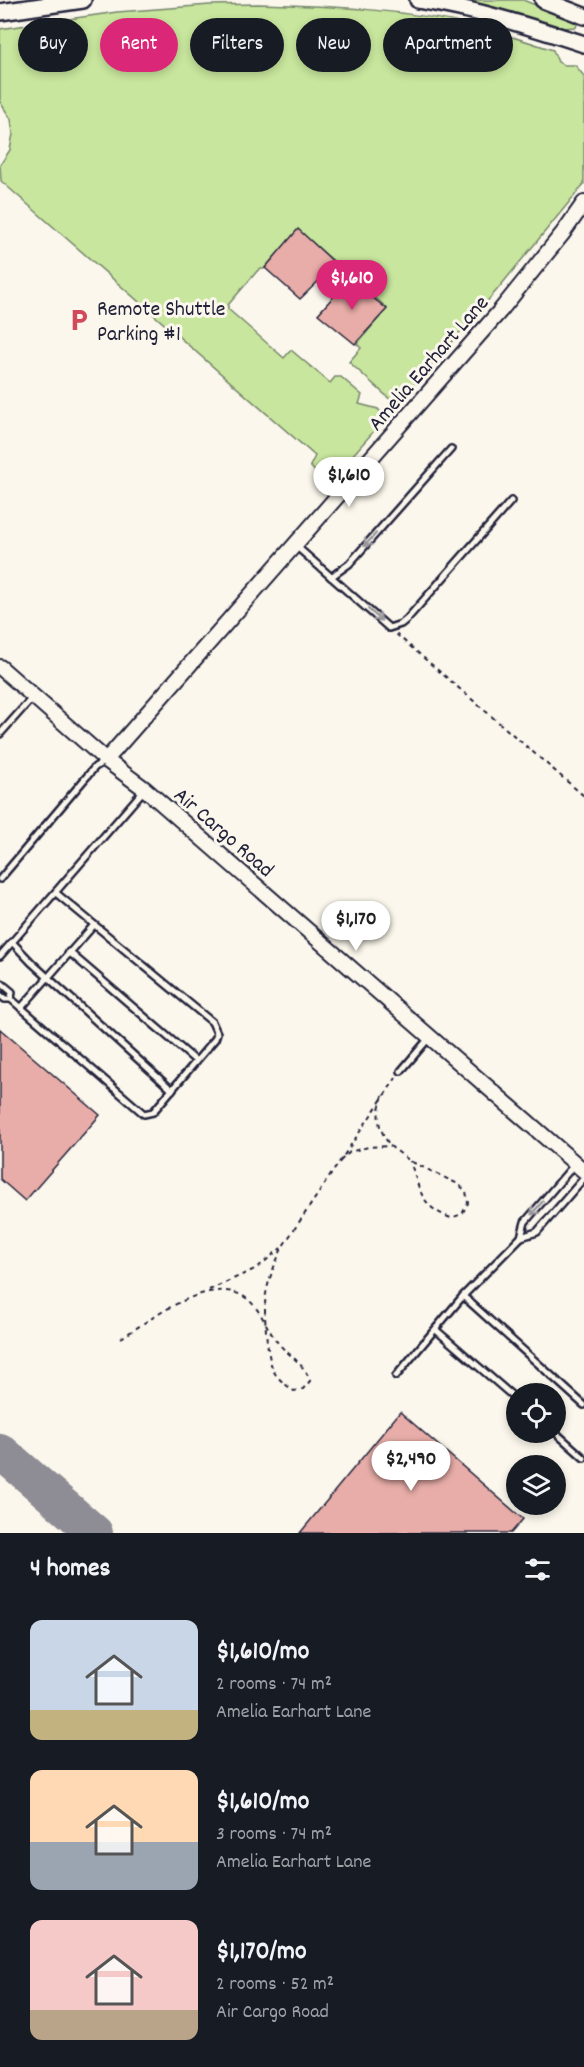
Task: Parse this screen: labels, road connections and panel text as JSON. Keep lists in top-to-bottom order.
{
  "streets": {
    "street": ["Amelia Earhart Lane", "Air Cargo Road"]
  },
  "crossings": [
    ["Amelia Earhart Lane", "Air Cargo Road"]
  ],
  "places": {
    "parking": ["Remote Shuttle Parking #1"]
  },
  "page": {
    "chip": [
      "Buy",
      "Rent",
      "Filters",
      "New",
      "Apartment"
    ],
    "price": [
      "$1,610",
      "$1,610",
      "$1,170",
      "$2,490"
    ],
    "heading": "4 homes",
    "list": [
      {
        "name": "$1,610/mo",
        "note": "2 rooms · 74 m² · Amelia Earhart Lane"
      },
      {
        "name": "$1,610/mo",
        "note": "3 rooms · 74 m² · Amelia Earhart Lane"
      },
      {
        "name": "$1,170/mo",
        "note": "2 rooms · 52 m² · Air Cargo Road"
      }
    ]
  }
}
